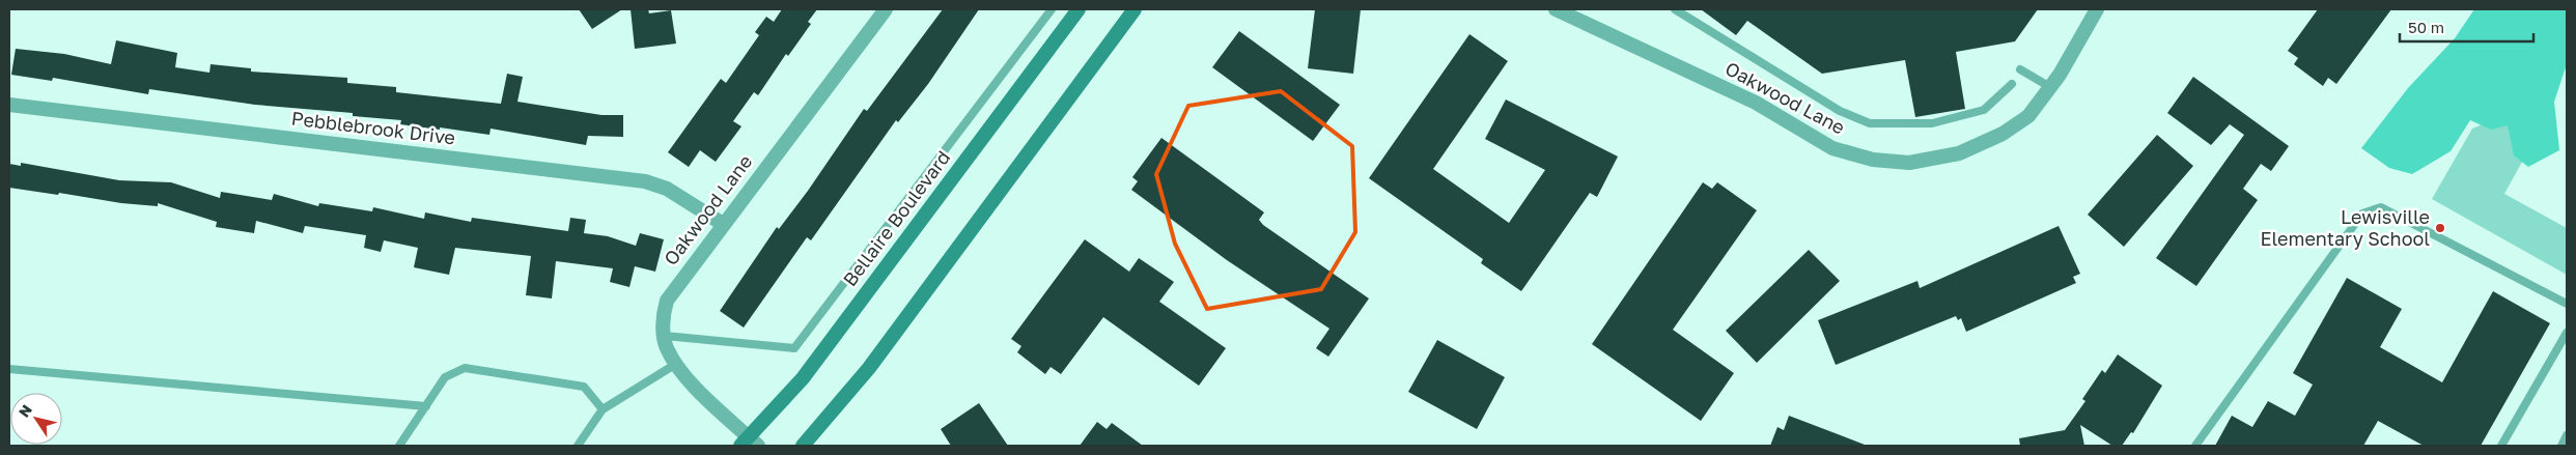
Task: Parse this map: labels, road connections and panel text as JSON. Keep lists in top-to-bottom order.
{
  "streets": {
    "main road": ["Bellaire Boulevard"],
    "street": ["Oakwood Lane", "Pebblebrook Drive"]
  },
  "crossings": [
    ["Oakwood Lane", "Pebblebrook Drive"],
    ["Oakwood Lane", "Bellaire Boulevard"]
  ],
  "places": ["Lewisville Elementary School"],
  "scale_bar": "50 m",
  "north": "top left"
}
